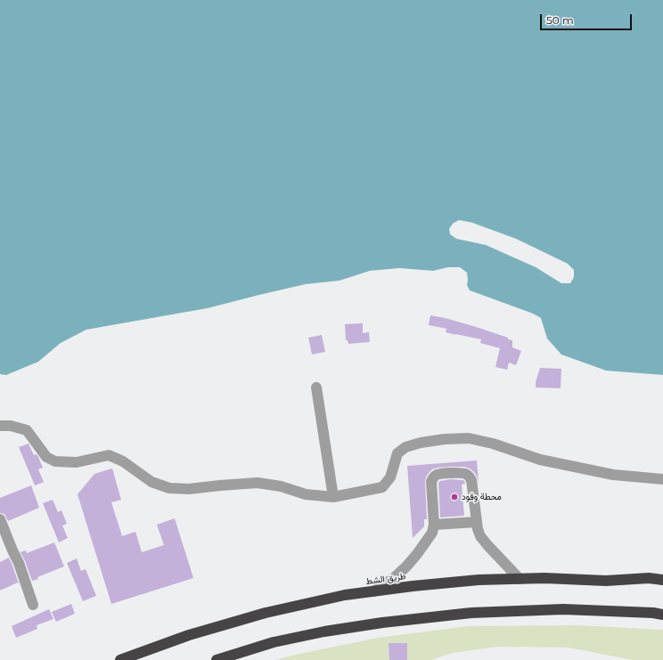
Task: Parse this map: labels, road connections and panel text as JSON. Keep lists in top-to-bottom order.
{
  "streets": {
    "highway": ["طريق الشط"]
  },
  "places": ["محطة وقود"],
  "scale_bar": "50 m"
}
